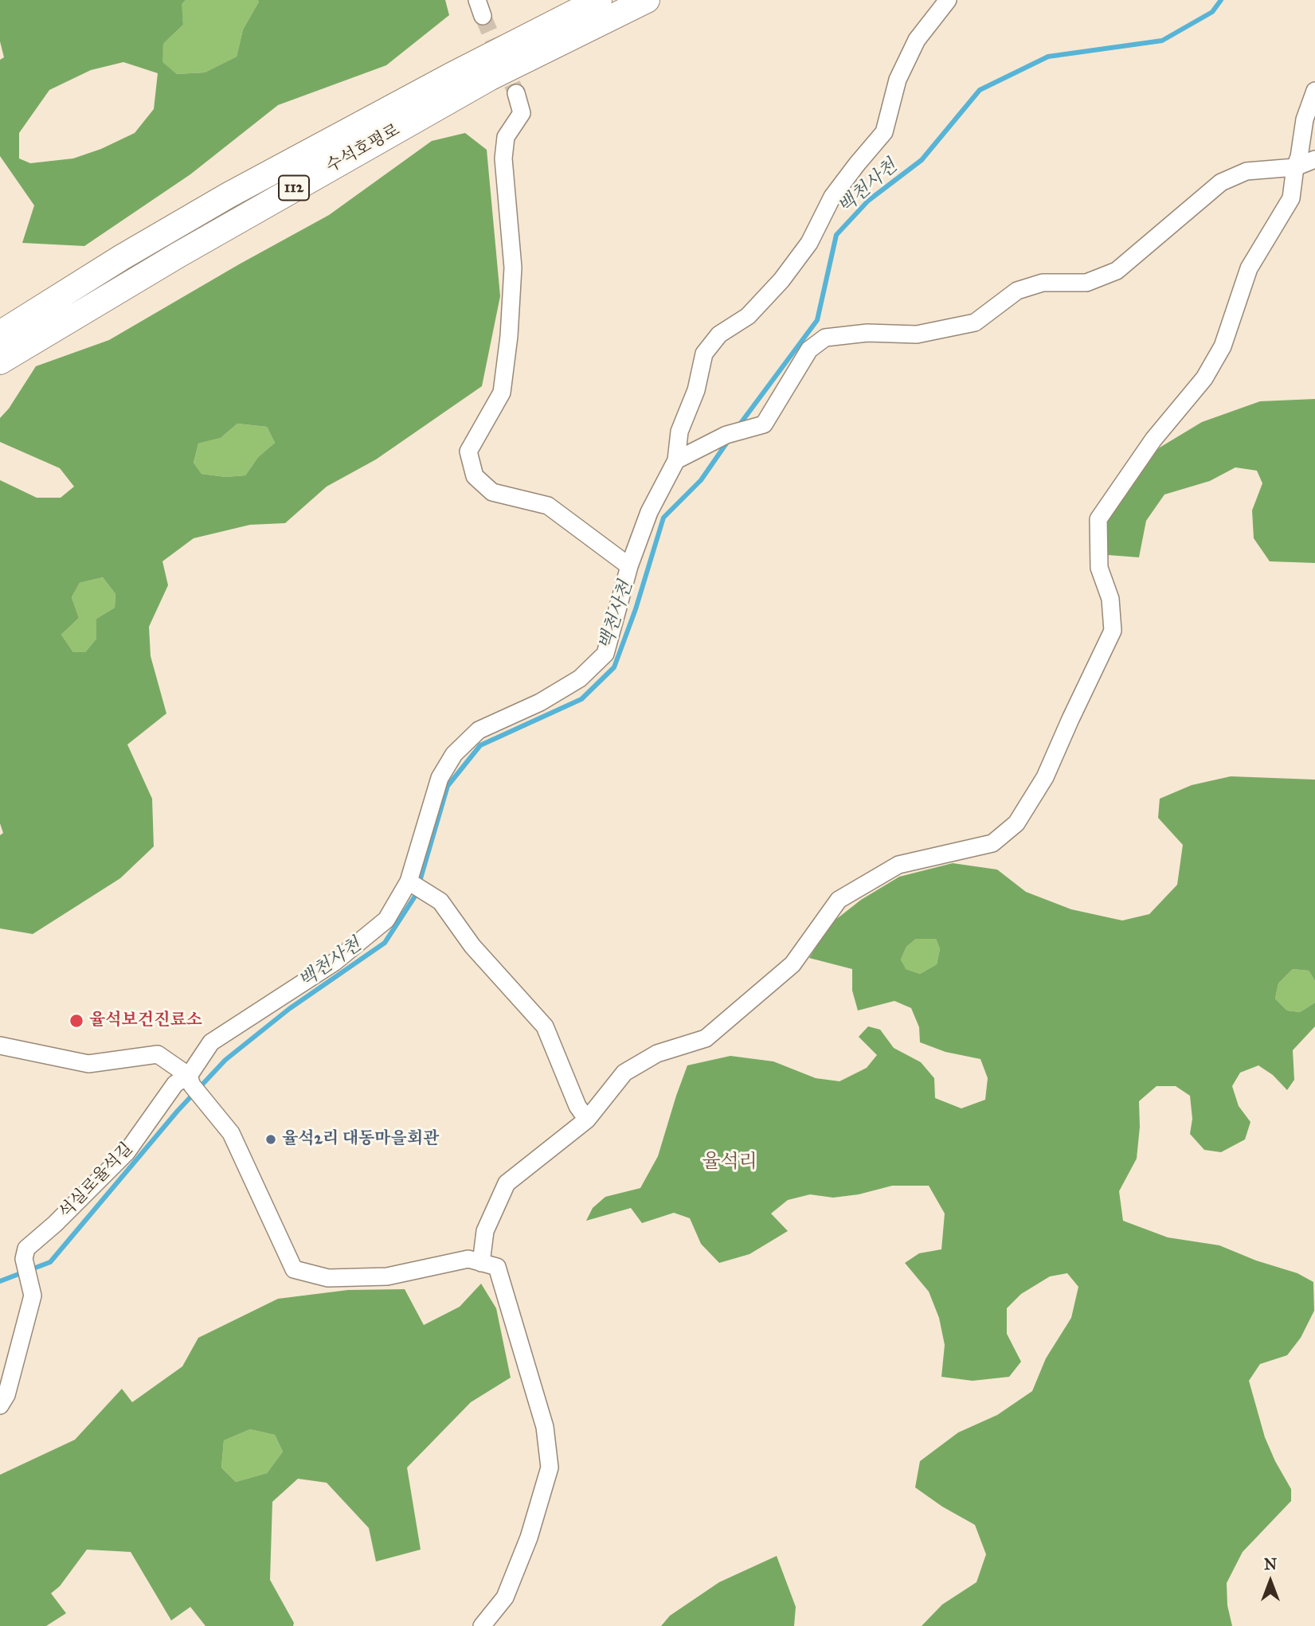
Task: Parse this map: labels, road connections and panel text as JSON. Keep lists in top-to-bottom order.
{
  "streets": {
    "highway": ["수석호평로", "112"],
    "street": ["석실로율석길"]
  },
  "districts": ["율석리"],
  "water": ["백천사천"],
  "places": ["율석보건진료소", "율석2리 대동마을회관"],
  "north": "top"
}
